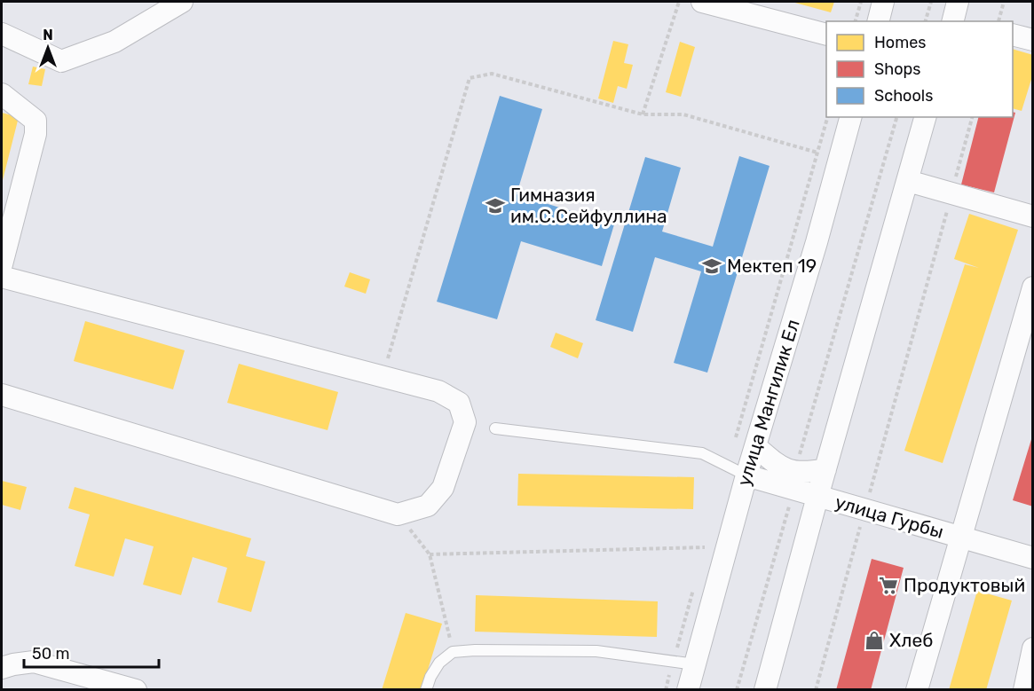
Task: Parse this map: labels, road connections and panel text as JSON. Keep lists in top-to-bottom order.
{
  "streets": {
    "street": ["улица Мангилик Ел", "улица Гурбы"]
  },
  "crossings": [
    ["улица Мангилик Ел", "улица Гурбы"]
  ],
  "places": {
    "school or university": ["Гимназия им.С.Сейфуллина", "Мектеп 19"],
    "supermarket": ["Продуктовый"],
    "shop": ["Хлеб"]
  },
  "legend": ["Homes", "Shops", "Schools"],
  "scale_bar": "50 m",
  "north": "top"
}
